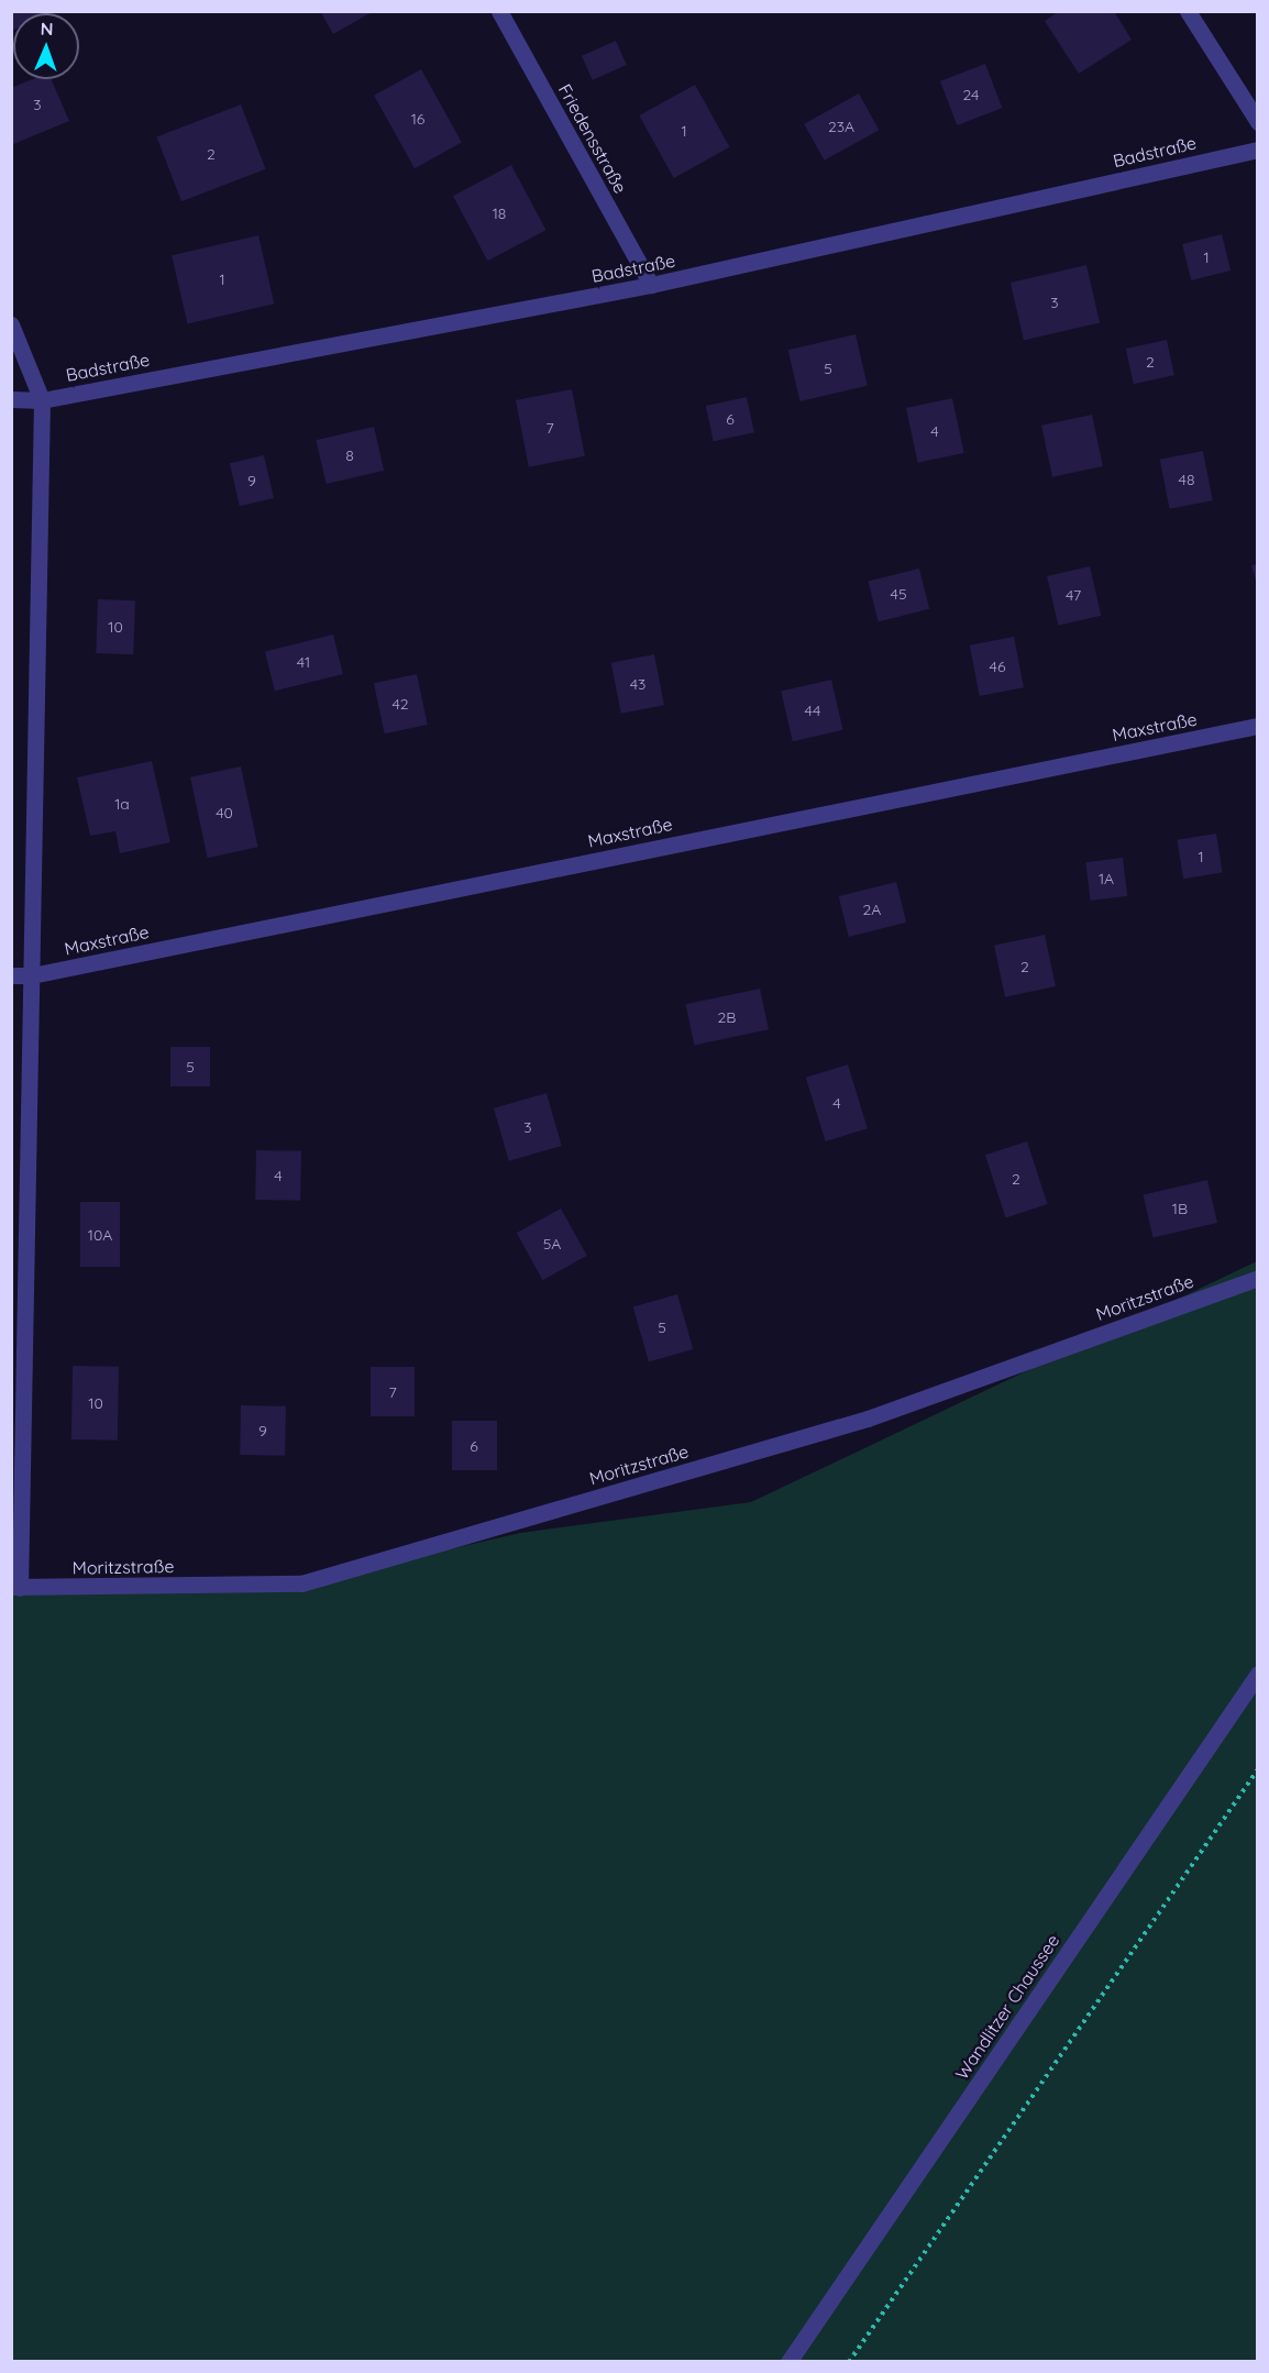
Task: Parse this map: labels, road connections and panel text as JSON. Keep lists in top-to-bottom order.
{
  "streets": {
    "street": [
      "Friedensstraße",
      "Badstraße",
      "Maxstraße",
      "Moritzstraße",
      "Wandlitzer Chaussee"
    ]
  },
  "crossings": [
    ["Friedensstraße", "Badstraße"]
  ],
  "house_numbers": [
    "24",
    "3",
    "16",
    "23A",
    "1",
    "2",
    "18",
    "1",
    "1",
    "3",
    "2",
    "5",
    "6",
    "7",
    "4",
    "8",
    "48",
    "9",
    "45",
    "47",
    "10",
    "41",
    "46",
    "43",
    "42",
    "44",
    "1a",
    "40",
    "1",
    "1A",
    "2A",
    "2",
    "2B",
    "5",
    "4",
    "3",
    "4",
    "2",
    "1B",
    "10A",
    "5A",
    "5",
    "7",
    "10",
    "9",
    "6"
  ],
  "north": "top"
}
